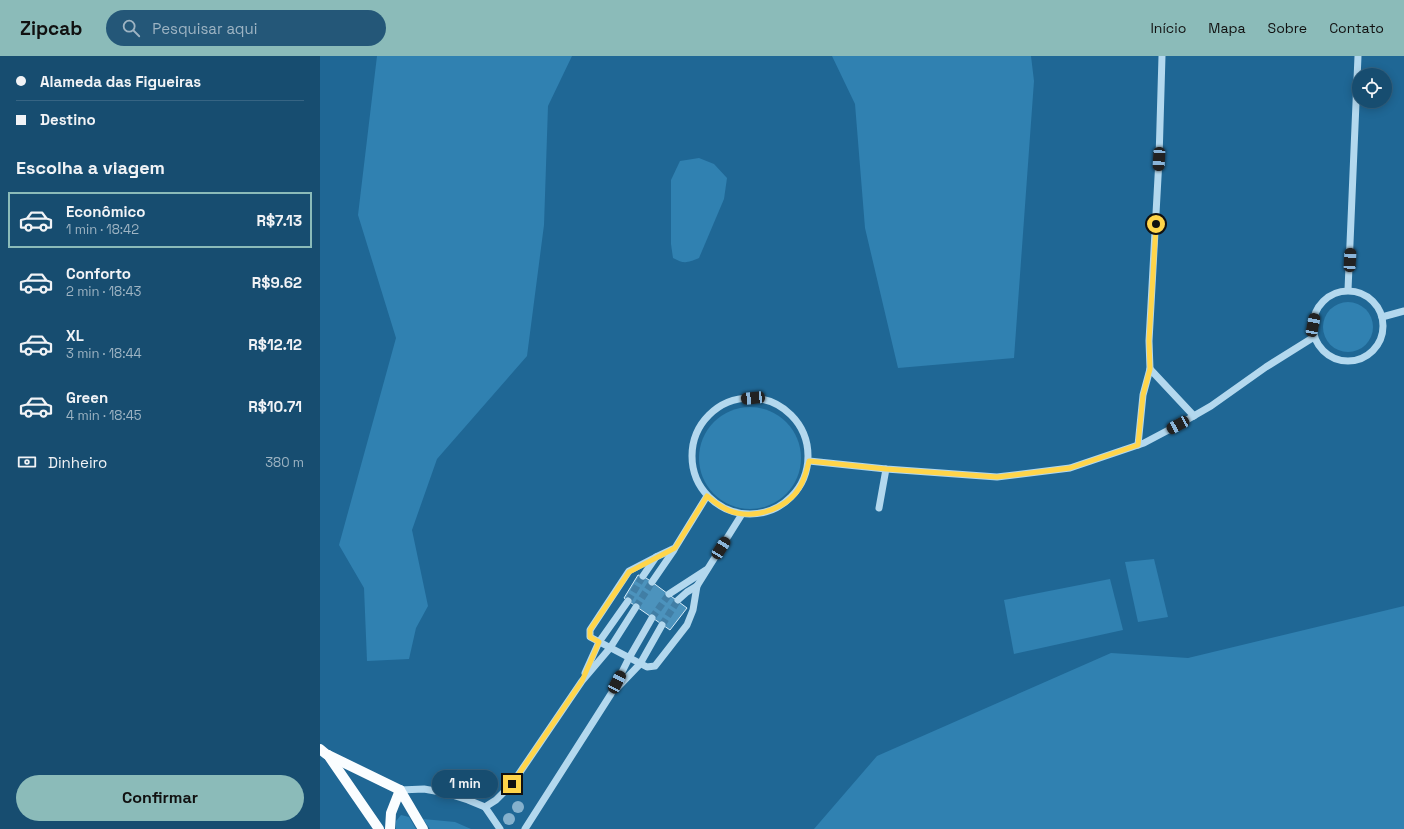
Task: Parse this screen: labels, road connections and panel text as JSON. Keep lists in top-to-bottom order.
{
  "page": {
    "header": "Zipcab",
    "search": "Pesquisar aqui",
    "nav": [
      "Início",
      "Mapa",
      "Sobre",
      "Contato"
    ],
    "banner": ["Alameda das Figueiras", "Destino"],
    "heading": "Escolha a viagem",
    "list": [
      {
        "name": "Econômico",
        "note": "1 min · 18:42",
        "value": "R$7.13"
      },
      {
        "name": "Conforto",
        "note": "2 min · 18:43",
        "value": "R$9.62"
      },
      {
        "name": "XL",
        "note": "3 min · 18:44",
        "value": "R$12.12"
      },
      {
        "name": "Green",
        "note": "4 min · 18:45",
        "value": "R$10.71"
      }
    ],
    "pay": ["Dinheiro", "380 m"],
    "buttons": "Confirmar",
    "bubble": "1 min"
  }
}
